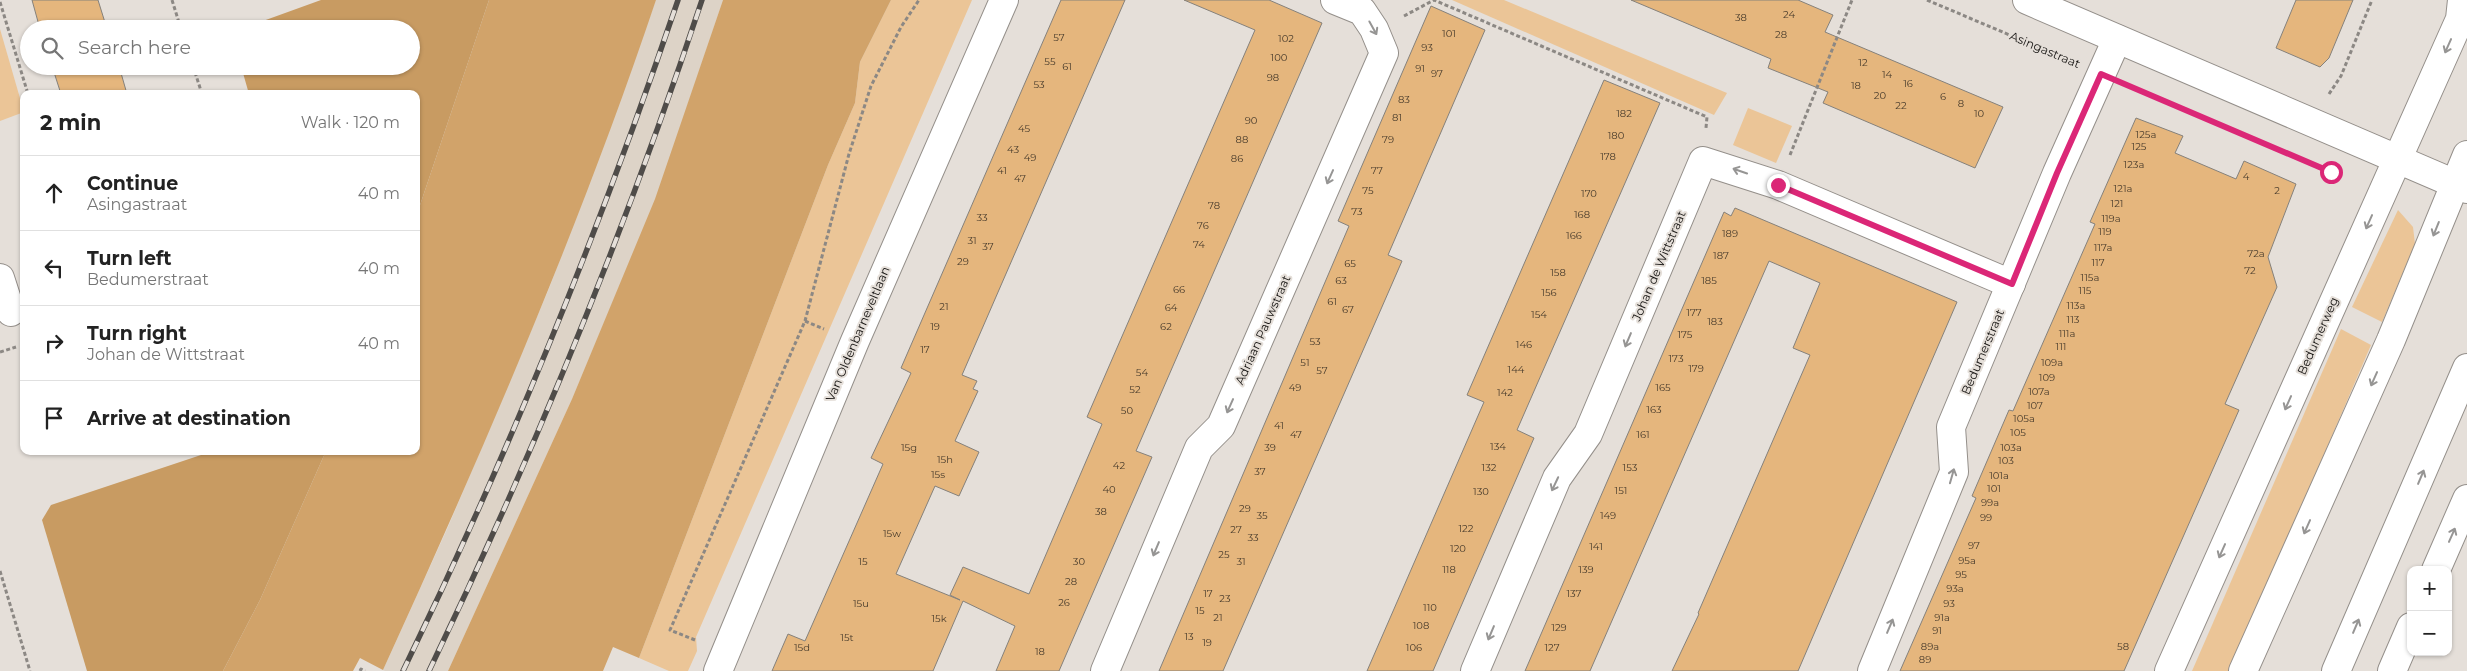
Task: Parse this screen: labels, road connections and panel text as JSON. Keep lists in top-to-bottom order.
{
  "streets": {
    "street": [
      "Johan de Wittstraat",
      "Adriaan Pauwstraat",
      "Van Oldenbarneveltlaan",
      "Bedumerweg",
      "Bedumerstraat"
    ],
    "path": ["Asingastraat"]
  },
  "crossings": [
    ["Asingastraat", "Bedumerweg"],
    ["Asingastraat", "Bedumerstraat"]
  ],
  "one_way": ["Johan de Wittstraat", "Adriaan Pauwstraat", "Bedumerstraat"],
  "house_numbers": [
    "24",
    "38",
    "101",
    "28",
    "57",
    "102",
    "93",
    "100",
    "55",
    "12",
    "61",
    "91",
    "97",
    "14",
    "98",
    "16",
    "53",
    "18",
    "20",
    "6",
    "83",
    "8",
    "22",
    "182",
    "10",
    "81",
    "90",
    "45",
    "125a",
    "180",
    "88",
    "79",
    "125",
    "43",
    "178",
    "49",
    "86",
    "123a",
    "41",
    "77",
    "4",
    "47",
    "121a",
    "75",
    "2",
    "170",
    "121",
    "78",
    "73",
    "168",
    "33",
    "119a",
    "76",
    "119",
    "189",
    "166",
    "31",
    "74",
    "37",
    "117a",
    "72a",
    "187",
    "29",
    "117",
    "65",
    "72",
    "158",
    "115a",
    "63",
    "185",
    "66",
    "115",
    "156",
    "61",
    "113a",
    "21",
    "64",
    "67",
    "177",
    "154",
    "113",
    "183",
    "19",
    "62",
    "111a",
    "175",
    "53",
    "146",
    "111",
    "17",
    "173",
    "51",
    "109a",
    "179",
    "144",
    "57",
    "54",
    "109",
    "49",
    "165",
    "52",
    "107a",
    "142",
    "107",
    "163",
    "50",
    "105a",
    "41",
    "105",
    "47",
    "161",
    "134",
    "15g",
    "39",
    "103a",
    "15h",
    "103",
    "42",
    "132",
    "153",
    "37",
    "15s",
    "101a",
    "101",
    "40",
    "151",
    "130",
    "99a",
    "29",
    "38",
    "35",
    "149",
    "99",
    "122",
    "27",
    "15w",
    "33",
    "97",
    "141",
    "120",
    "25",
    "95a",
    "15",
    "30",
    "31",
    "118",
    "139",
    "95",
    "28",
    "93a",
    "17",
    "137",
    "23",
    "26",
    "15u",
    "93",
    "110",
    "15",
    "21",
    "91a",
    "15k",
    "108",
    "129",
    "91",
    "13",
    "15t",
    "19",
    "89a",
    "58",
    "15d",
    "106",
    "127",
    "18",
    "89"
  ],
  "page": {
    "search": "Search here",
    "heading": ["2 min", "Walk · 120 m"],
    "list": [
      ["Continue", "Asingastraat", "40 m"],
      ["Turn left", "Bedumerstraat", "40 m"],
      ["Turn right", "Johan de Wittstraat", "40 m"],
      "Arrive at destination"
    ],
    "map_buttons": ["+", "−"]
  }
}
